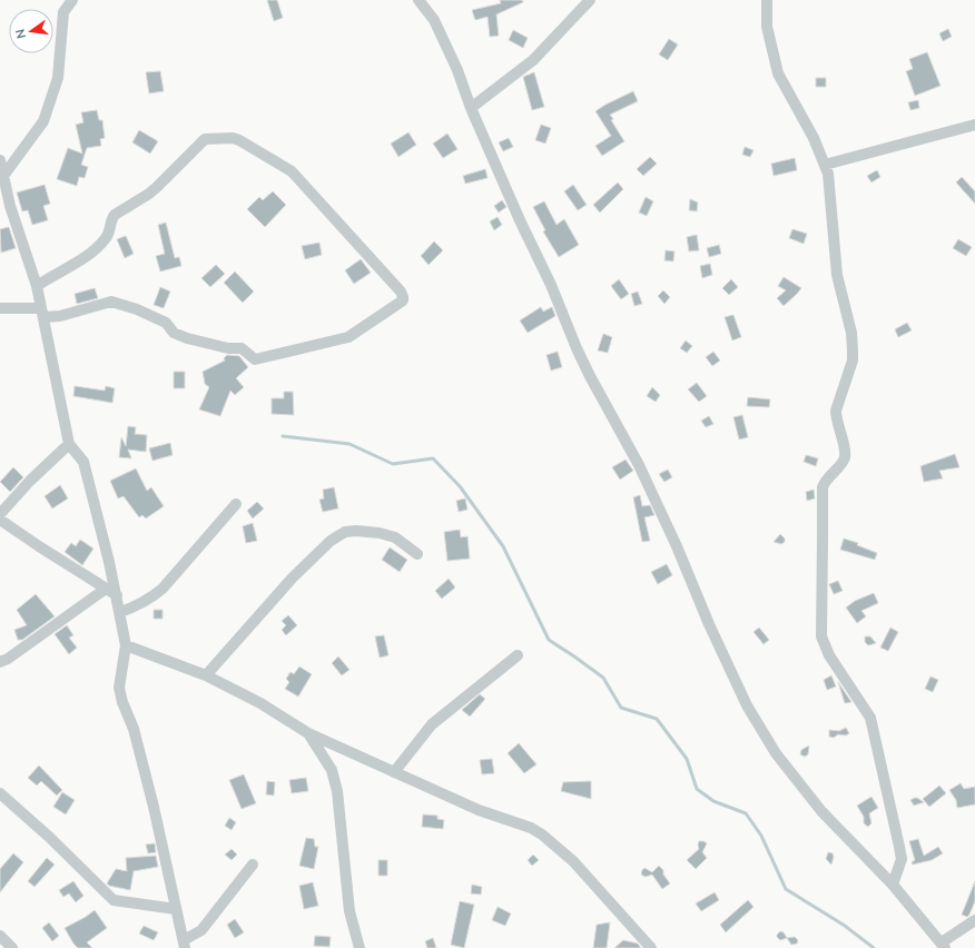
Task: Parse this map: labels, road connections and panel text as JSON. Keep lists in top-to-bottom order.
{
  "north": "left"
}
